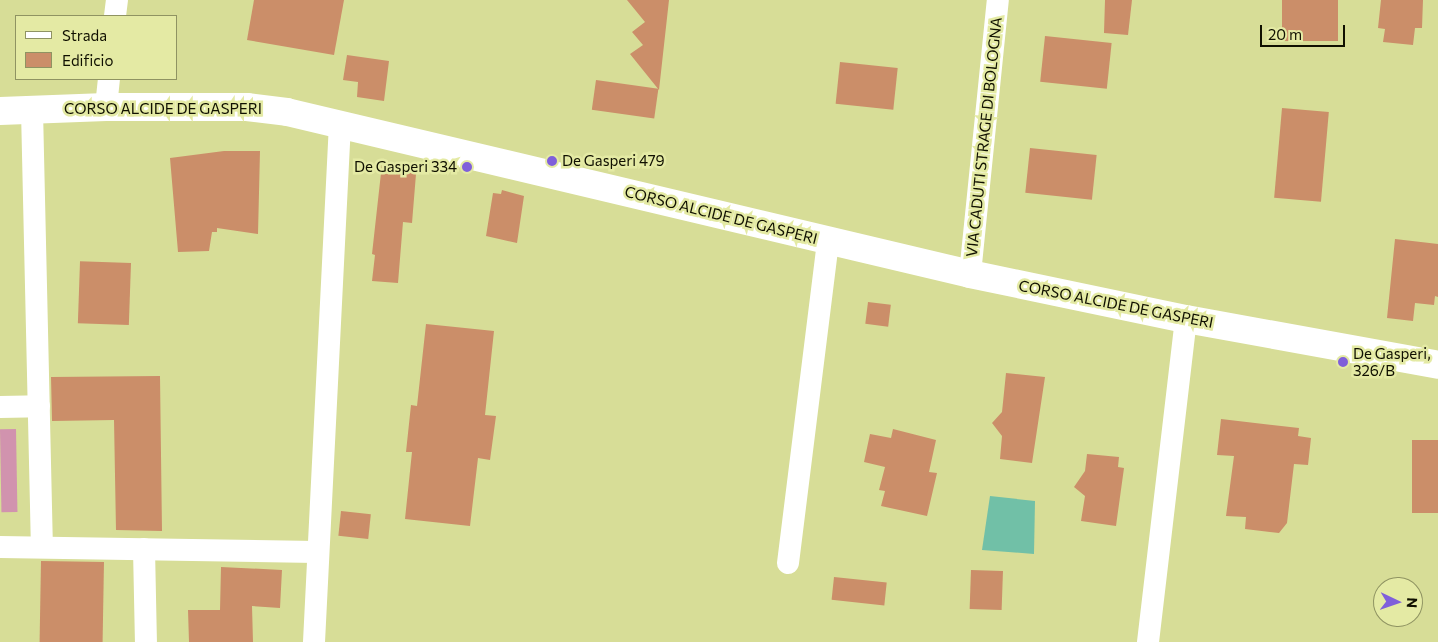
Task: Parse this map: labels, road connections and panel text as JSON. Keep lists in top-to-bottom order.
{
  "streets": {
    "street": ["CORSO ALCIDE DE GASPERI", "VIA CADUTI STRAGE DI BOLOGNA"]
  },
  "crossings": [
    ["CORSO ALCIDE DE GASPERI", "VIA CADUTI STRAGE DI BOLOGNA"]
  ],
  "places": ["De Gasperi 479", "De Gasperi 334", "De Gasperi, 326/B"],
  "legend": ["Strada", "Edificio"],
  "scale_bar": "20 m",
  "north": "right"
}
